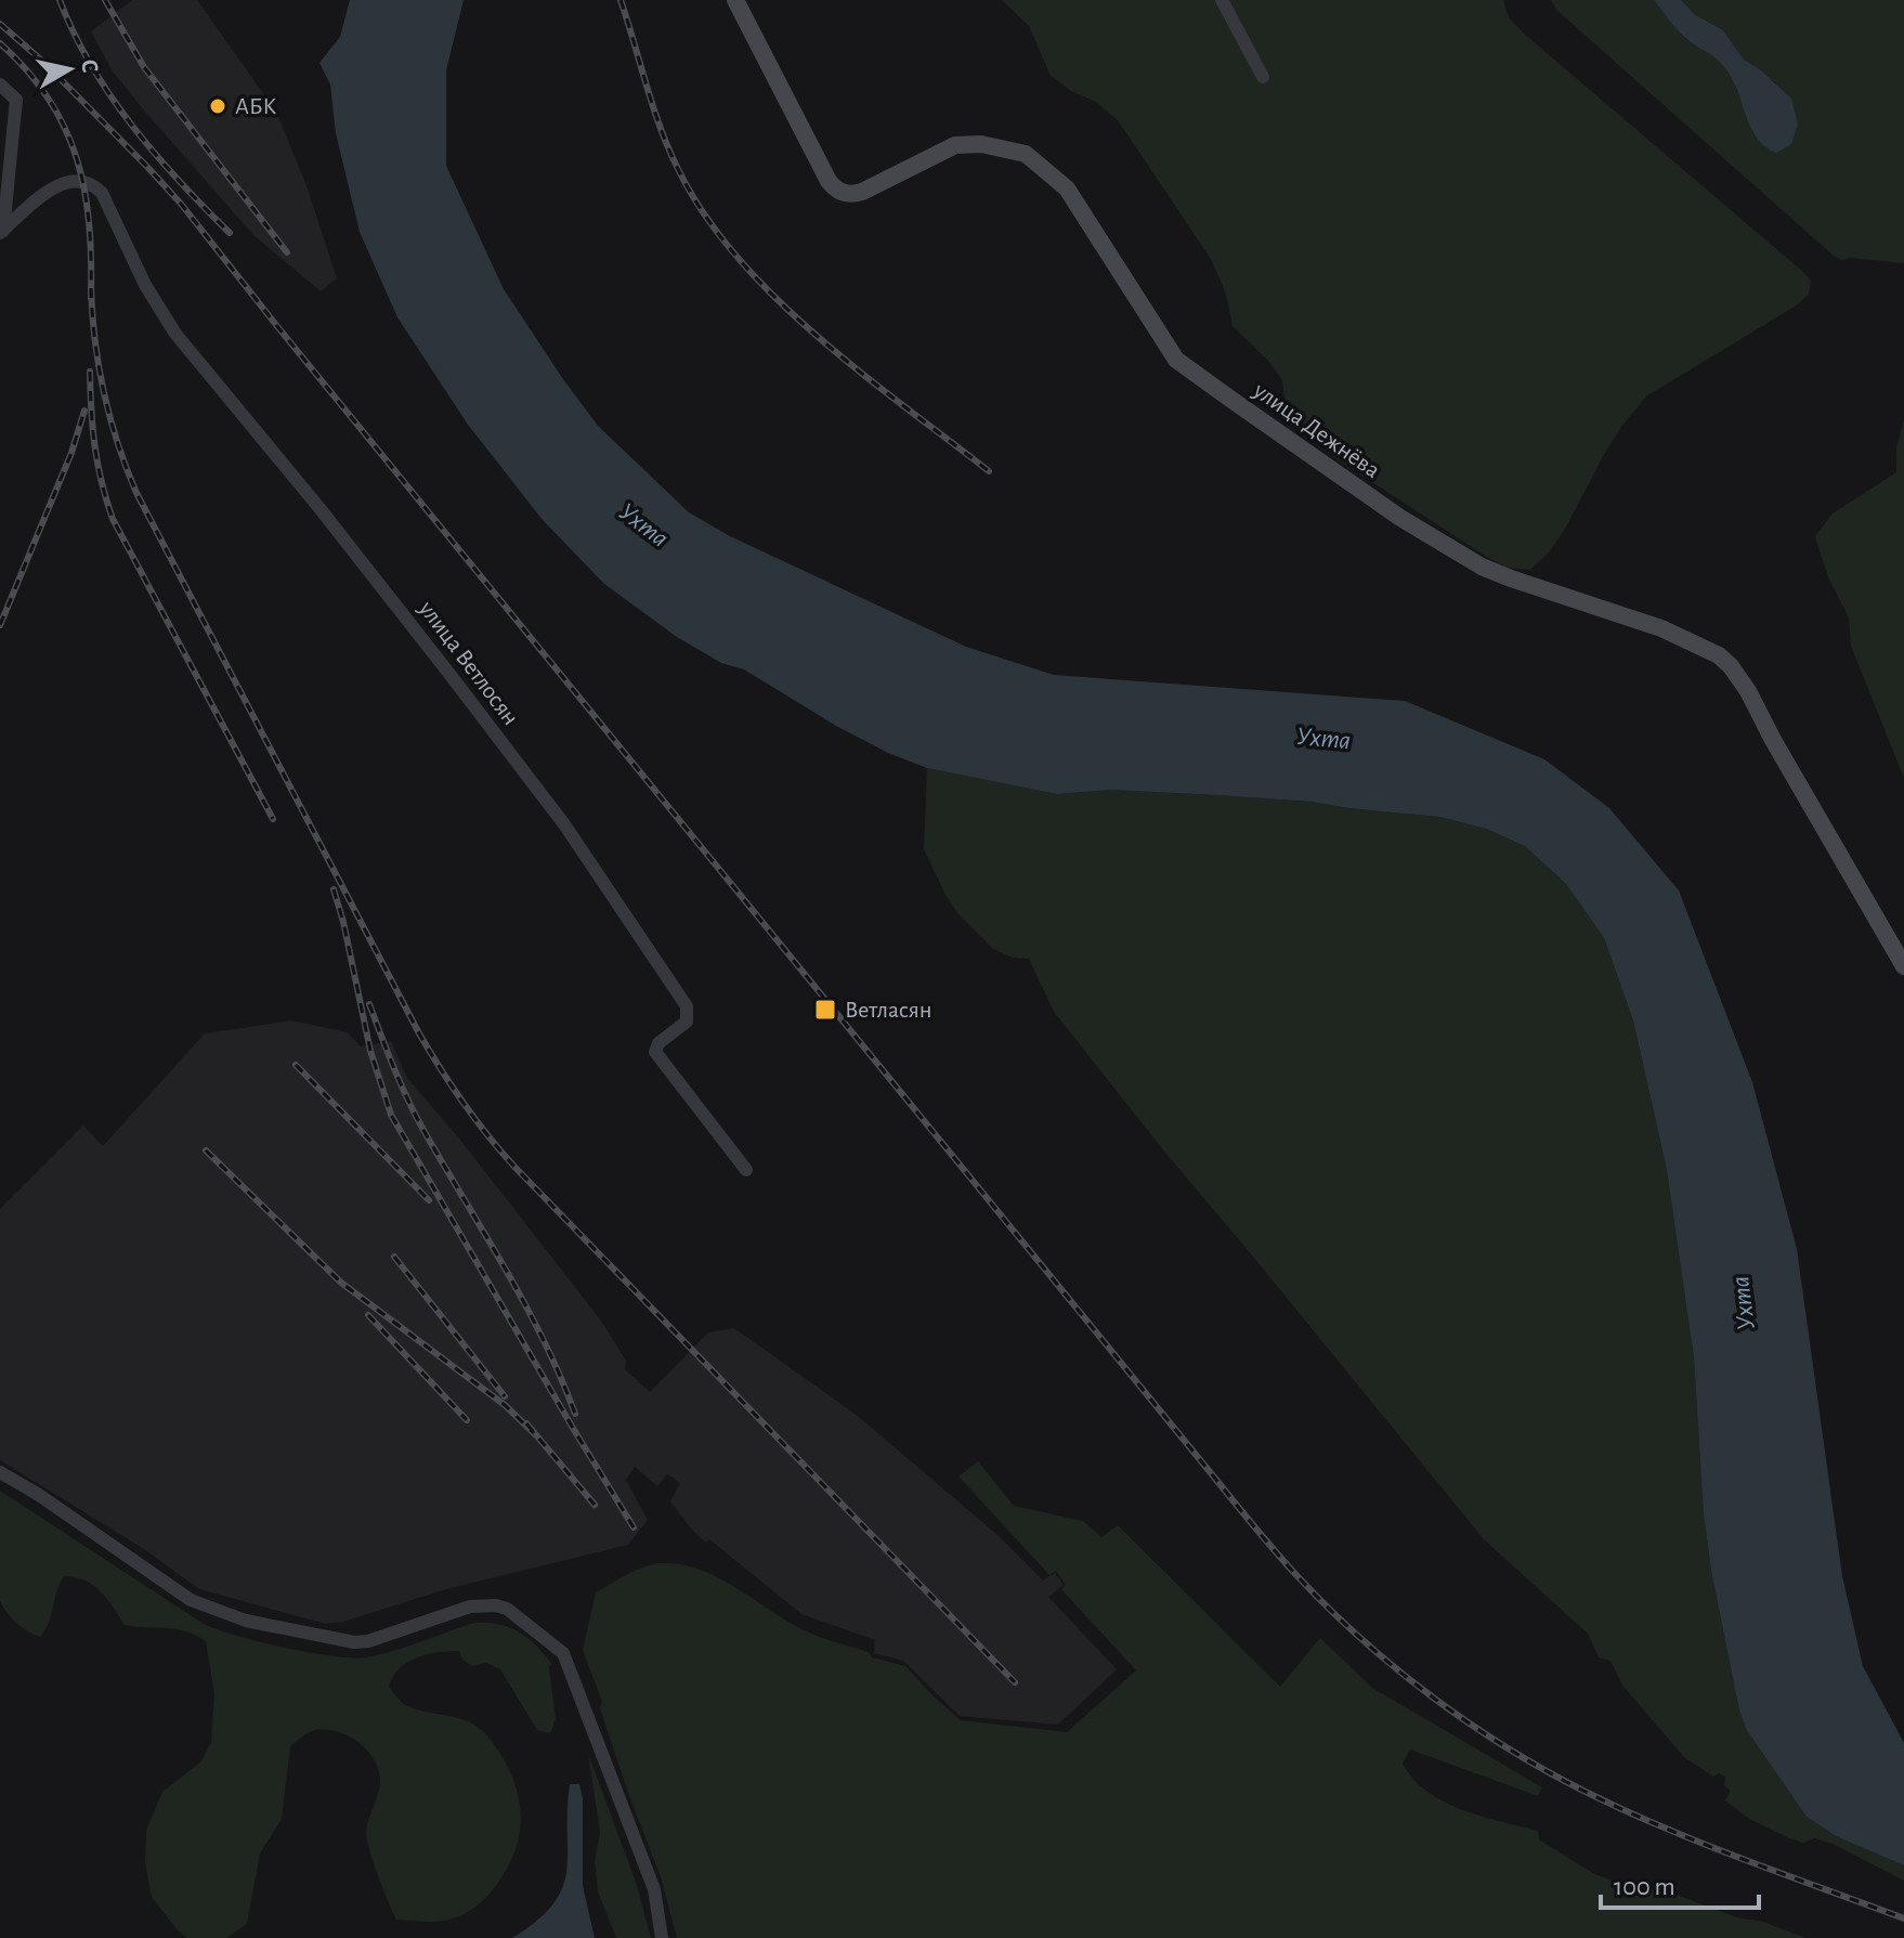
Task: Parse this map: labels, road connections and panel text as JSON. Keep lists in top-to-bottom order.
{
  "streets": {
    "street": ["улица Дежнёва", "улица Ветлосян"]
  },
  "water": ["Ухта"],
  "places": {
    "other": ["АБК"],
    "transit": ["Ветласян"]
  },
  "scale_bar": "100 m",
  "north": "right"
}
